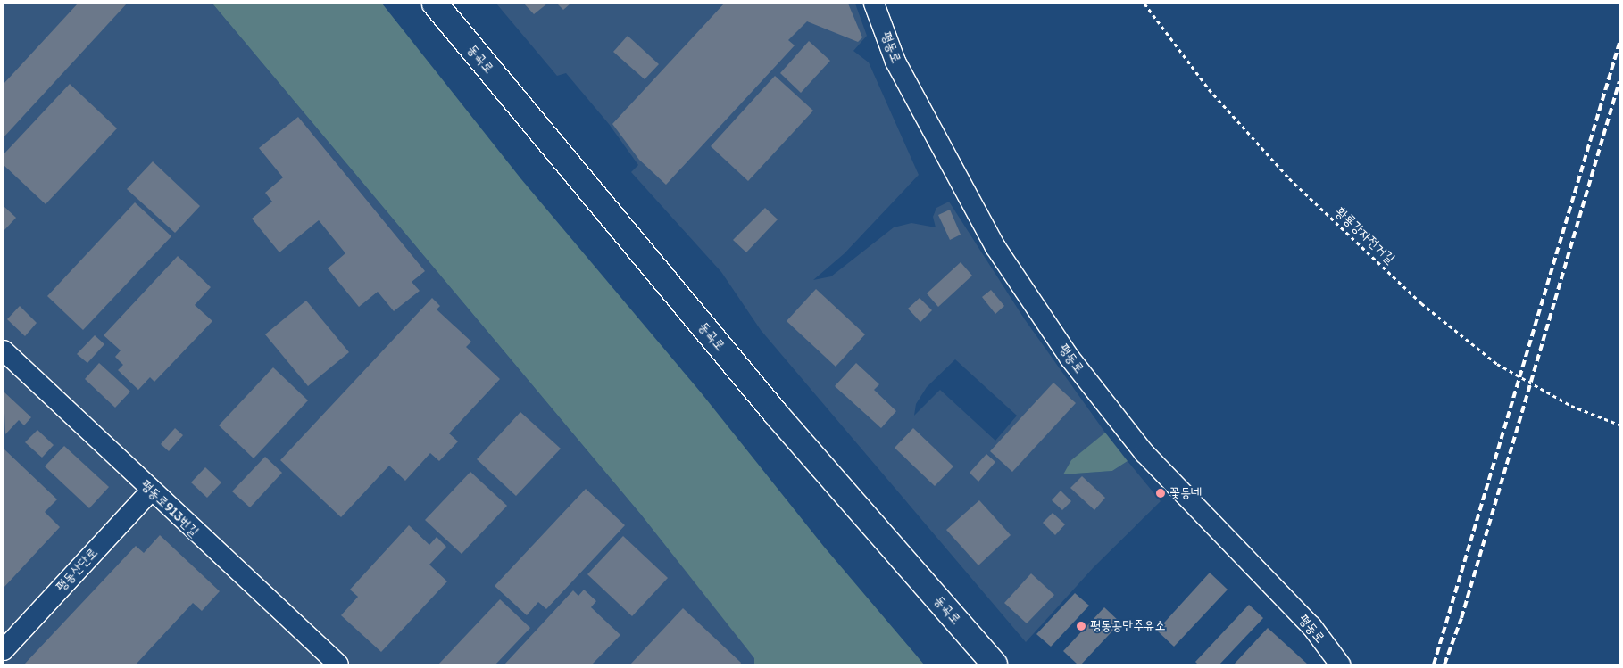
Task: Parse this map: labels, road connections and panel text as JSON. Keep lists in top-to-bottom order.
{
  "streets": {
    "main road": ["동곡로"],
    "street": ["평동로", "평동로913번길", "평동산단로"],
    "path": ["황룡강자전거길"]
  },
  "crossings": [
    ["평동로913번길", "평동산단로"]
  ],
  "places": ["꽃동네", "평동공단주유소"]
}
